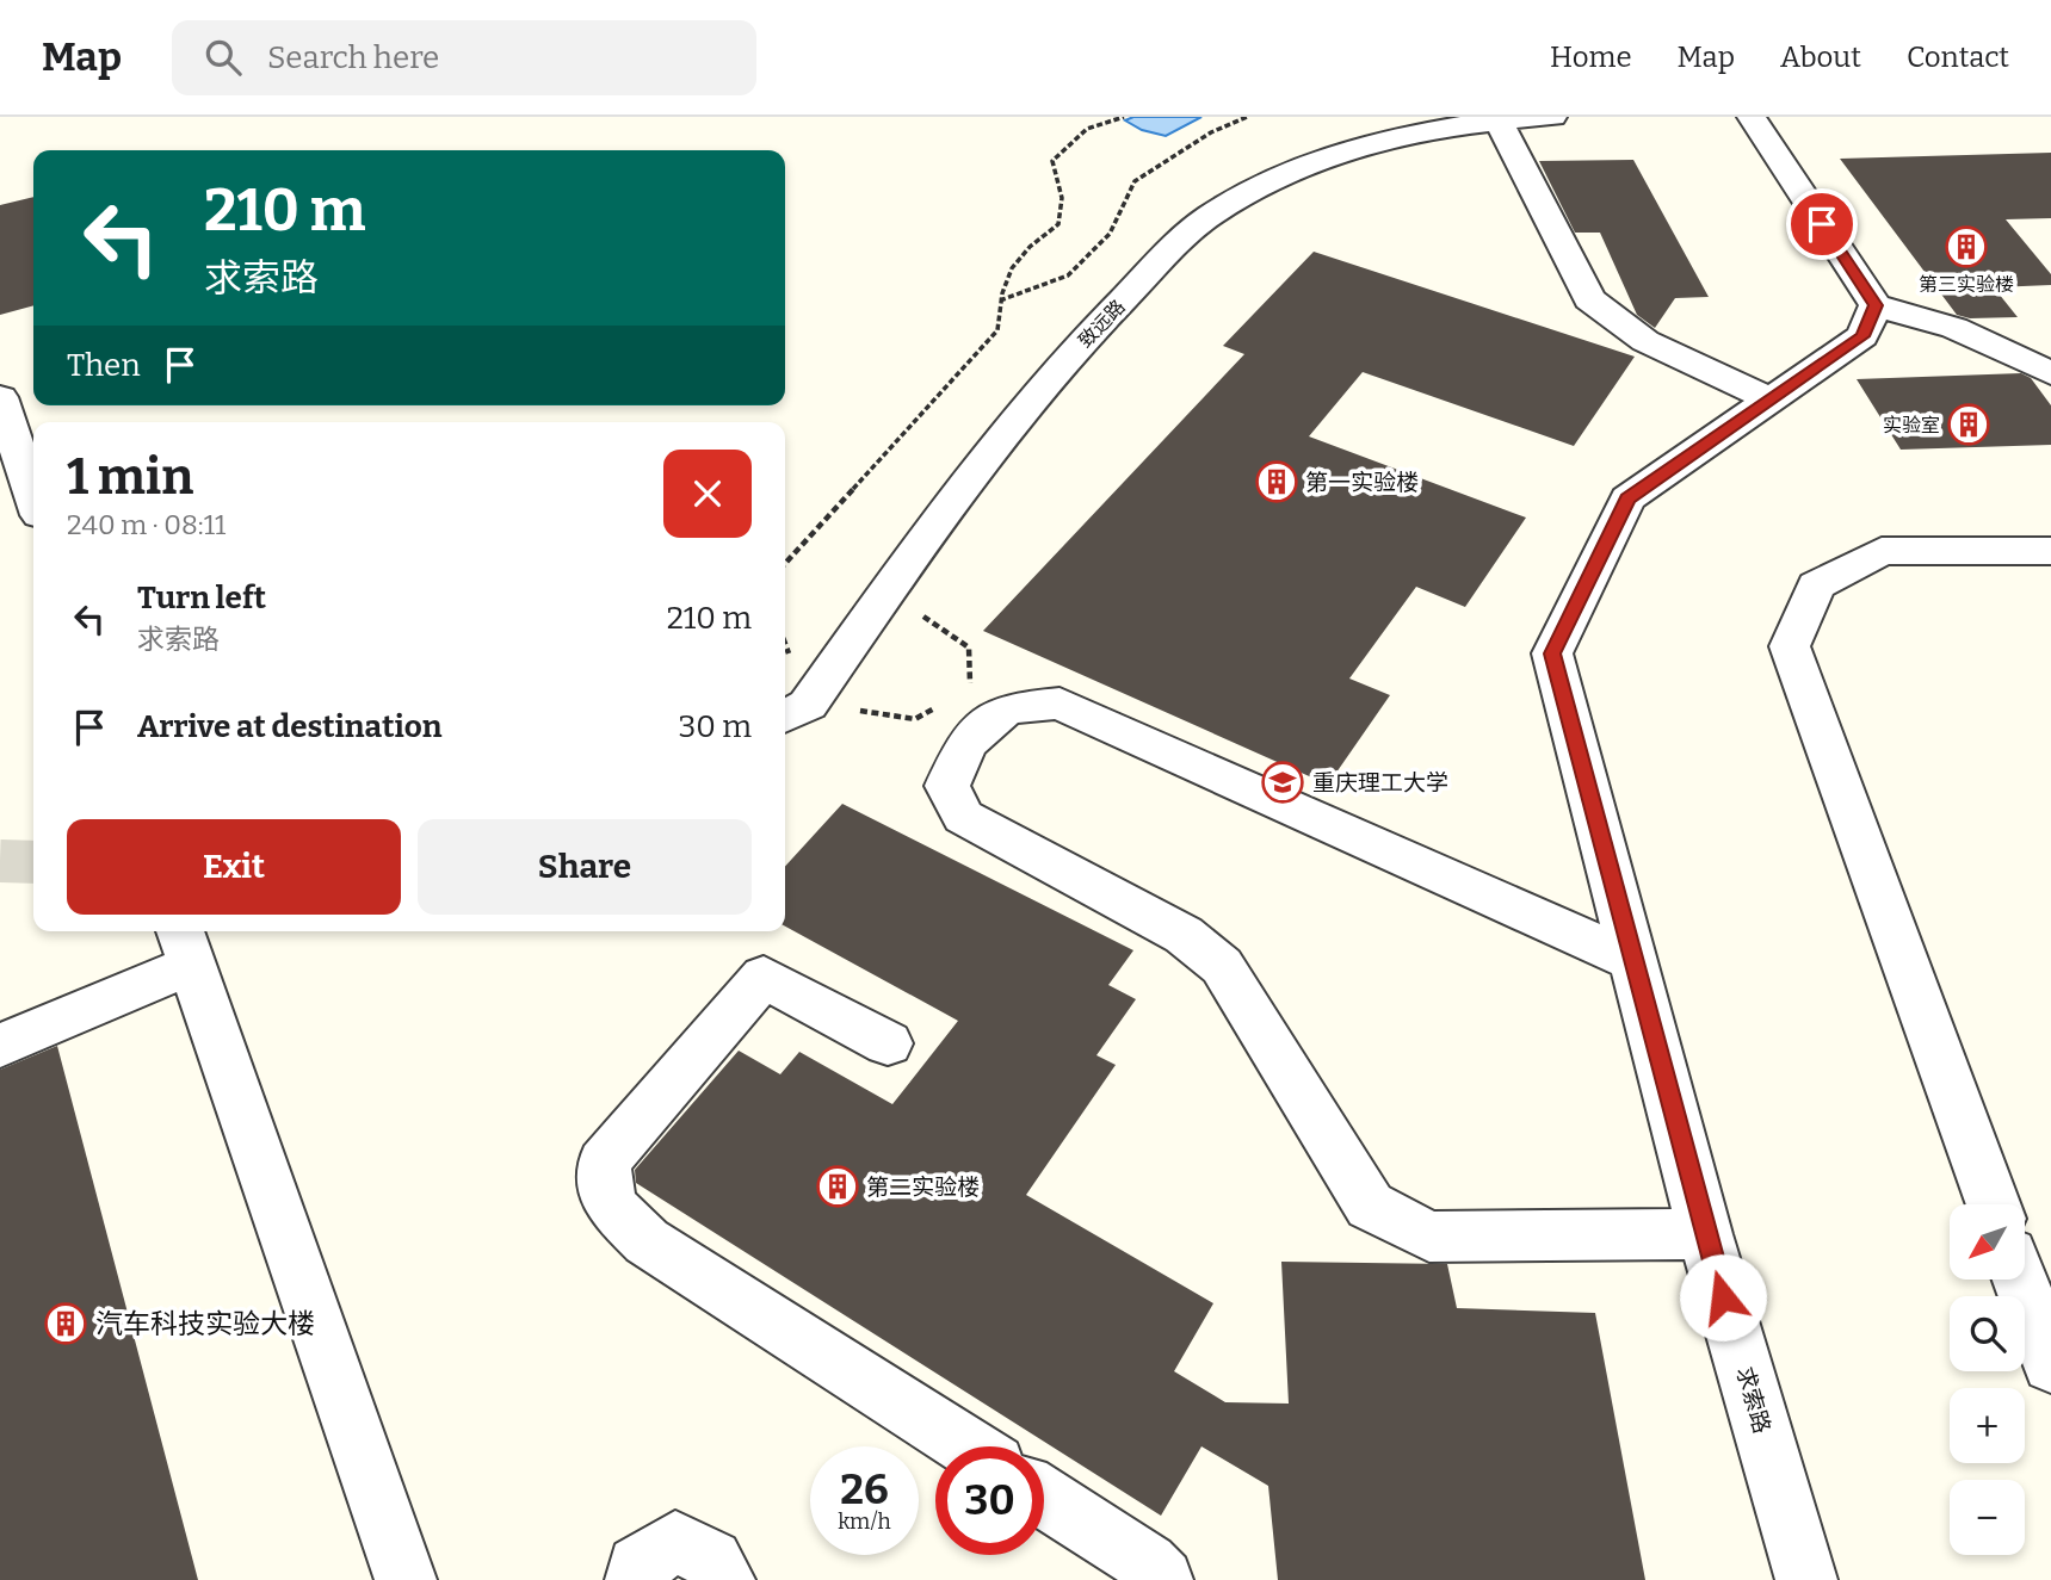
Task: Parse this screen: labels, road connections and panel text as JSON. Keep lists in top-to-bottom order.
{
  "streets": {
    "street": ["致远路", "求索路"]
  },
  "places": {
    "building": [
      "第三实验楼",
      "实验室",
      "第一实验楼",
      "第二实验楼",
      "汽车科技实验大楼"
    ],
    "school or university": ["重庆理工大学"]
  },
  "north": "bottom left",
  "page": {
    "header": "Map",
    "search": "Search here",
    "nav": [
      "Home",
      "Map",
      "About",
      "Contact"
    ],
    "turn": ["210 m", "求索路"],
    "then": "Then",
    "heading": ["1 min", "240 m · 08:11"],
    "list": [
      {
        "name": "Turn left",
        "note": "求索路",
        "value": "210 m"
      },
      {
        "name": "Arrive at destination",
        "value": "30 m"
      }
    ],
    "buttons": ["Exit", "Share"],
    "map_buttons": ["+", "−"],
    "speed": "26 km/h",
    "limit": "30"
  }
}
